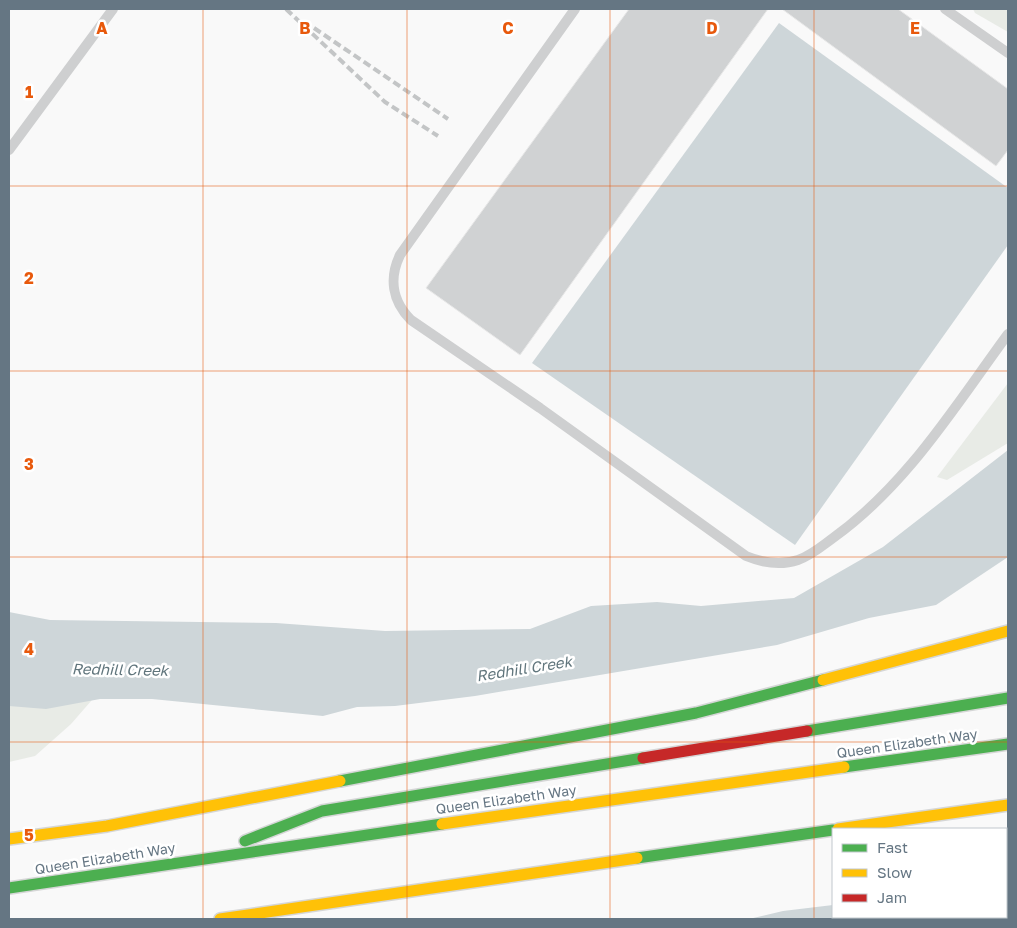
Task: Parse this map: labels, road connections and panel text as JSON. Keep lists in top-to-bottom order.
{
  "streets": {
    "highway": ["Queen Elizabeth Way"]
  },
  "water": ["Redhill Creek"],
  "legend": ["Fast", "Slow", "Jam"],
  "grid": {
    "columns": [
      "A",
      "B",
      "C",
      "D",
      "E"
    ],
    "rows": [
      "1",
      "2",
      "3",
      "4",
      "5"
    ]
  }
}
